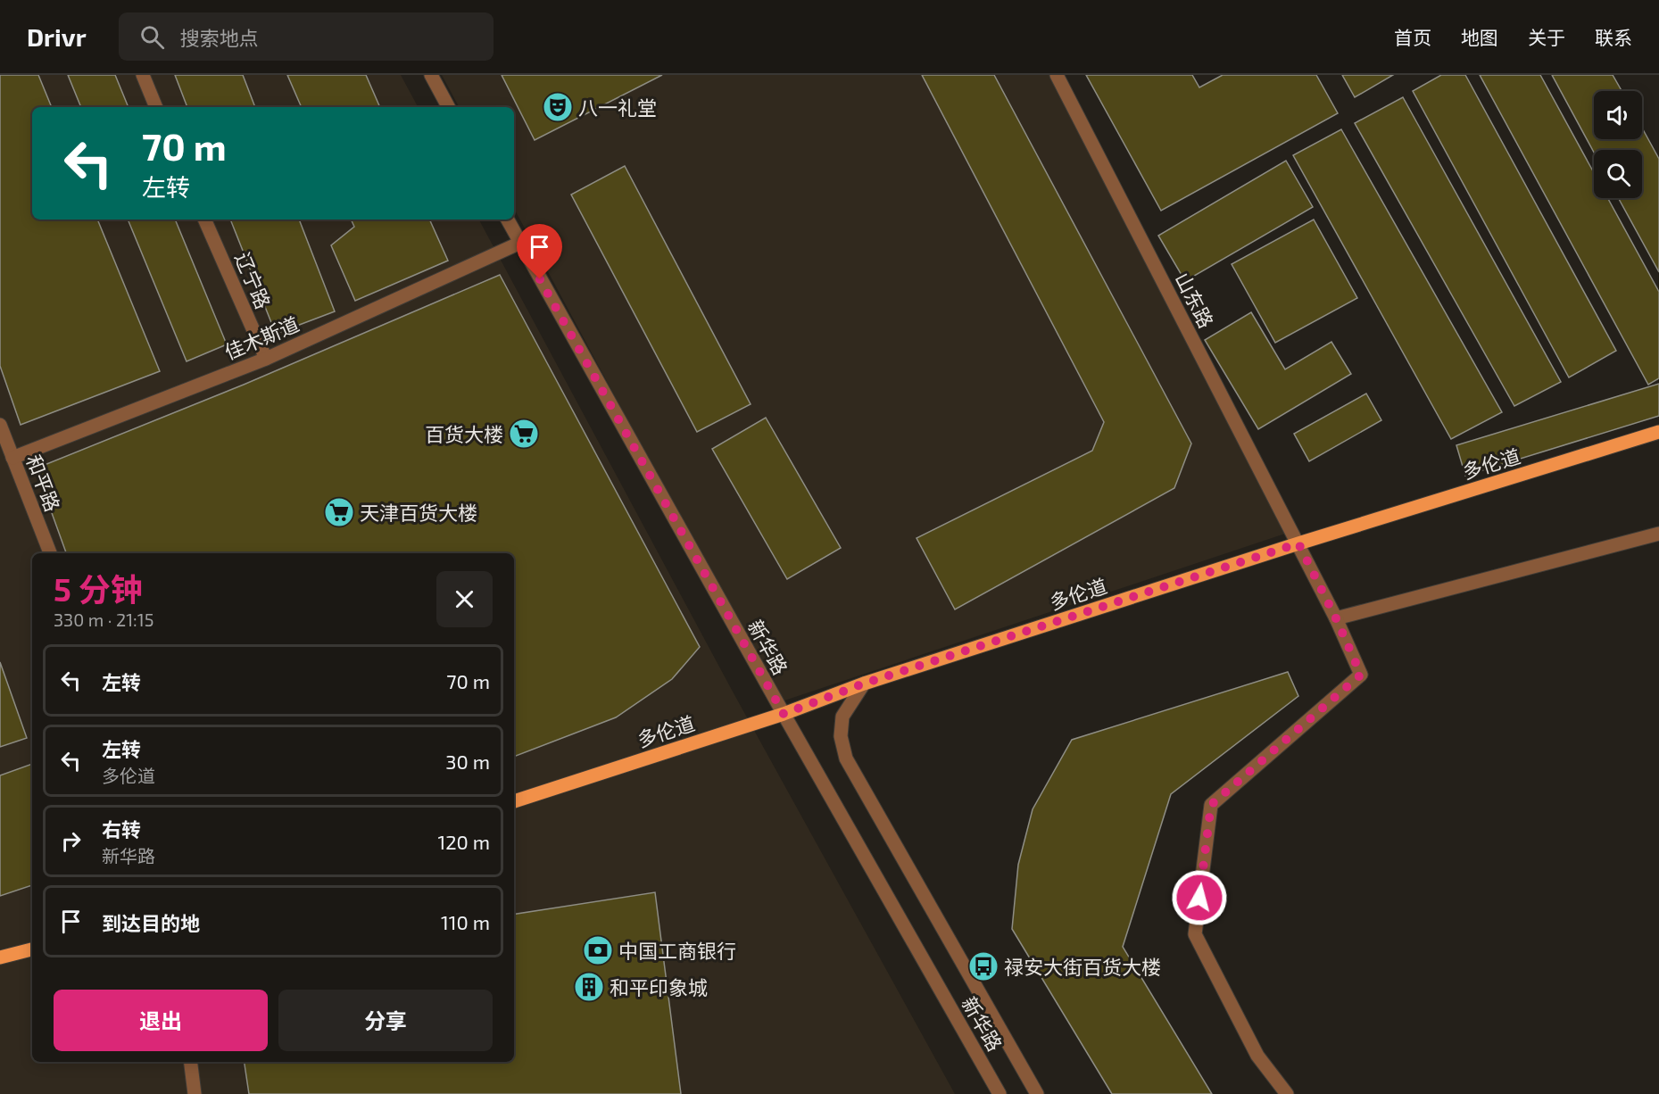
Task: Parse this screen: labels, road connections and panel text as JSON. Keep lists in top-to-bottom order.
{
  "streets": {
    "main road": ["多伦道"],
    "street": [
      "辽宁路",
      "山东路",
      "佳木斯道",
      "和平路",
      "新华路"
    ]
  },
  "crossings": [
    ["辽宁路", "佳木斯道"],
    ["山东路", "多伦道"],
    ["佳木斯道", "和平路"],
    ["佳木斯道", "新华路"],
    ["多伦道", "新华路"]
  ],
  "places": {
    "theatre": ["八一礼堂"],
    "supermarket": ["百货大楼", "天津百货大楼"],
    "bank": ["中国工商银行"],
    "bus stop": ["禄安大街百货大楼"],
    "building": ["和平印象城"]
  },
  "page": {
    "header": "Drivr",
    "search": "搜索地点",
    "nav": [
      "首页",
      "地图",
      "关于",
      "联系"
    ],
    "turn": ["70 m", "左转"],
    "heading": ["5 分钟", "330 m · 21:15"],
    "list": [
      {
        "name": "左转",
        "value": "70 m"
      },
      {
        "name": "左转",
        "note": "多伦道",
        "value": "30 m"
      },
      {
        "name": "右转",
        "note": "新华路",
        "value": "120 m"
      },
      {
        "name": "到达目的地",
        "value": "110 m"
      }
    ],
    "buttons": ["退出", "分享"]
  }
}
